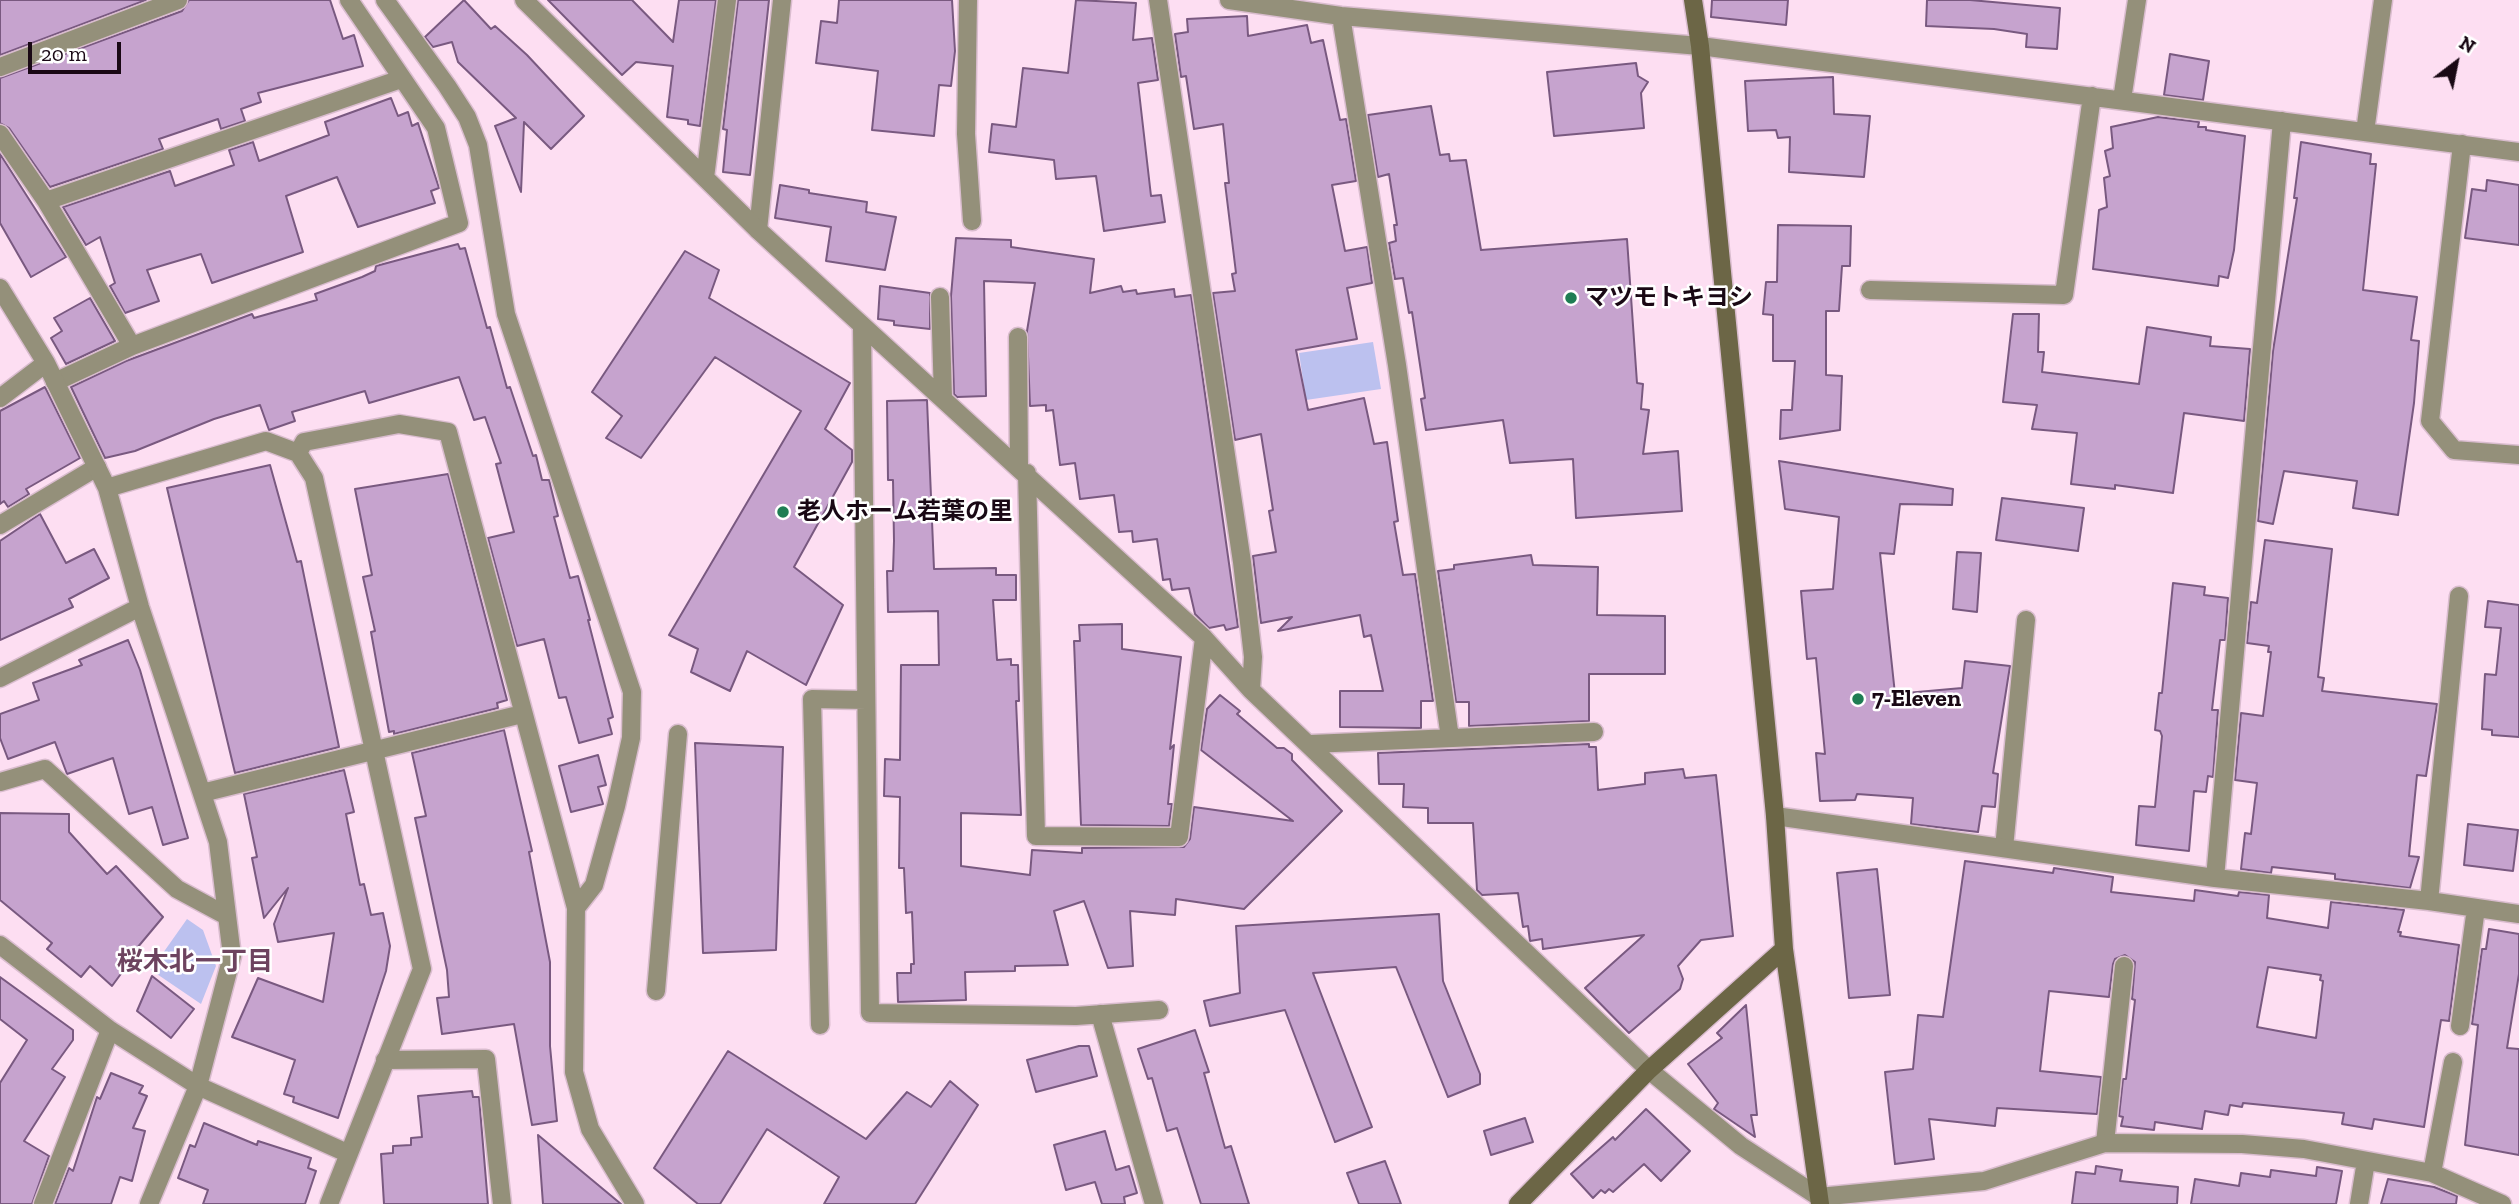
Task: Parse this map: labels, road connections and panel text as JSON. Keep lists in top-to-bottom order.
{
  "districts": ["桜木北一丁目"],
  "places": ["マツモトキヨシ", "老人ホーム若葉の里", "7-Eleven"],
  "scale_bar": "20 m",
  "north": "top right"
}
